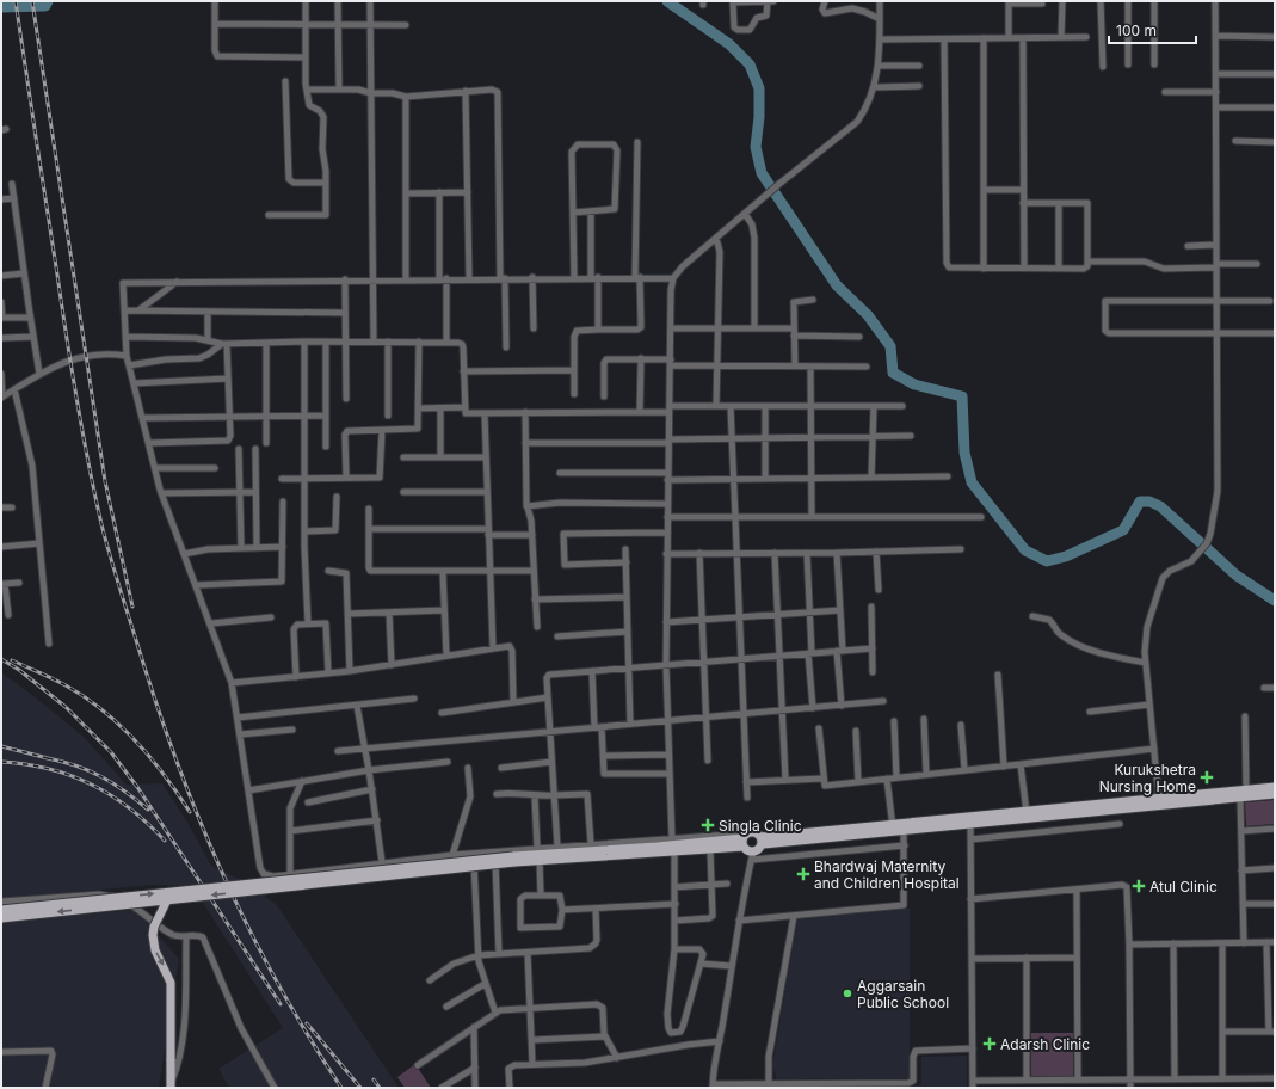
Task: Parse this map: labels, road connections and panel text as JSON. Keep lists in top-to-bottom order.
{
  "places": {
    "health": [
      "Kurukshetra Nursing Home",
      "Singla Clinic",
      "Bhardwaj Maternity and Children Hospital",
      "Atul Clinic",
      "Adarsh Clinic"
    ],
    "other": ["Aggarsain Public School"]
  },
  "scale_bar": "100 m"
}
